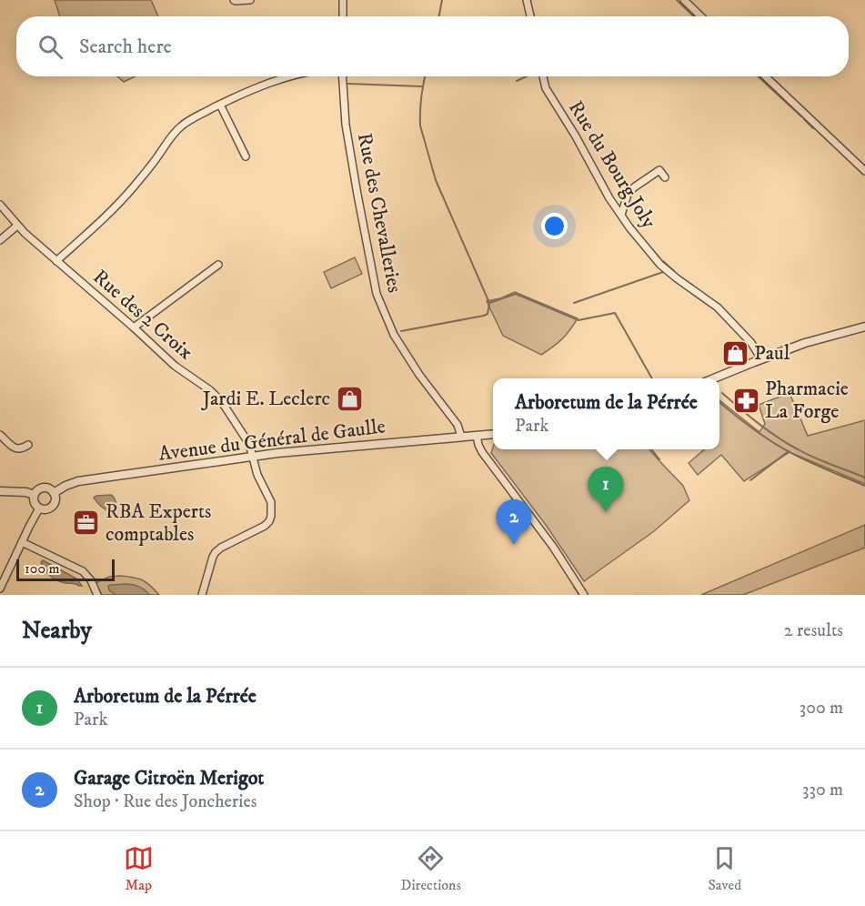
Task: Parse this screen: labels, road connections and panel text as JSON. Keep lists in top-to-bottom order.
{
  "streets": {
    "street": [
      "Rue du Bourg Joly",
      "Rue des Chevalleries",
      "Rue des 2 Croix",
      "Avenue du Général de Gaulle"
    ]
  },
  "crossings": [
    ["Rue des Chevalleries", "Avenue du Général de Gaulle"],
    ["Rue des 2 Croix", "Avenue du Général de Gaulle"]
  ],
  "places": {
    "shop": ["Paul", "Jardi E. Leclerc"],
    "pharmacy": ["Pharmacie La Forge"],
    "office": ["RBA Experts comptables"]
  },
  "scale_bar": "100 m",
  "page": {
    "search": "Search here",
    "popup": ["Arboretum de la Pérrée", "Park"],
    "pins": ["1", "2"],
    "scale": "100 m",
    "heading": ["Nearby", "2 results"],
    "list": [
      {
        "mark": "1",
        "name": "Arboretum de la Pérrée",
        "note": "Park",
        "value": "300 m"
      },
      {
        "mark": "2",
        "name": "Garage Citroën Merigot",
        "note": "Shop · Rue des Joncheries",
        "value": "330 m"
      }
    ],
    "nav": ["Map", "Directions", "Saved"]
  }
}
